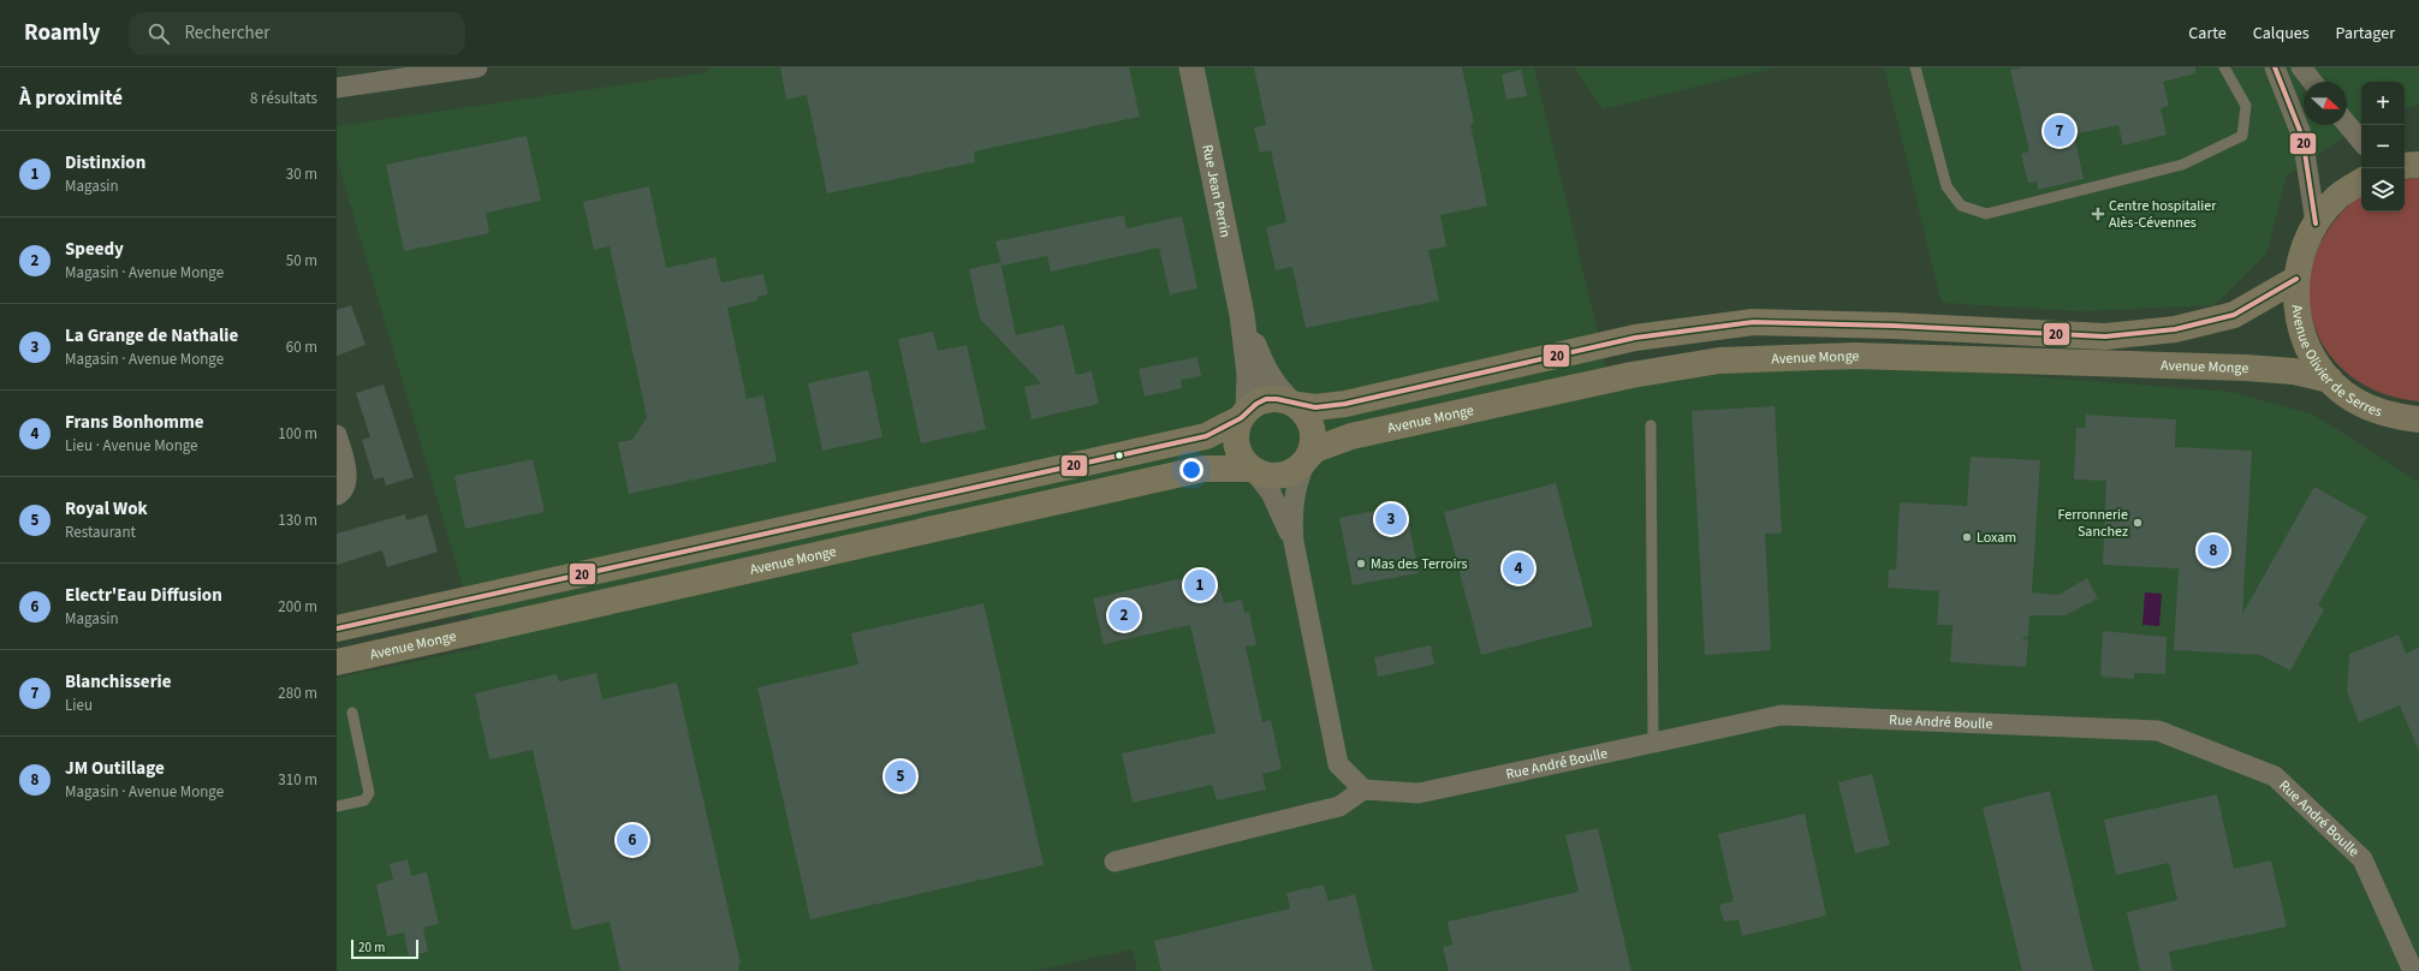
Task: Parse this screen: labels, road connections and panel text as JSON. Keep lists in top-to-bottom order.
{
  "streets": {
    "main road": ["Avenue Olivier de Serres", "Avenue Monge"],
    "street": ["Rue Jean Perrin", "Rue André Boulle"]
  },
  "crossings": [
    ["Rue Jean Perrin", "Avenue Monge"],
    ["Avenue Olivier de Serres", "Avenue Monge"]
  ],
  "places": {
    "health": ["Centre hospitalier Alès-Cévennes"],
    "other": ["Ferronnerie Sanchez", "Loxam", "Mas des Terroirs"]
  },
  "lines": ["transit line 20"],
  "scale_bar": "20 m",
  "north": "right",
  "page": {
    "header": "Roamly",
    "search": "Rechercher",
    "nav": ["Carte", "Calques", "Partager"],
    "heading": ["À proximité", "8 résultats"],
    "map_buttons": ["+", "−"],
    "pins": [
      "7",
      "3",
      "8",
      "4",
      "1",
      "2",
      "5",
      "6"
    ],
    "list": [
      {
        "mark": "1",
        "name": "Distinxion",
        "note": "Magasin",
        "value": "30 m"
      },
      {
        "mark": "2",
        "name": "Speedy",
        "note": "Magasin · Avenue Monge",
        "value": "50 m"
      },
      {
        "mark": "3",
        "name": "La Grange de Nathalie",
        "note": "Magasin · Avenue Monge",
        "value": "60 m"
      },
      {
        "mark": "4",
        "name": "Frans Bonhomme",
        "note": "Lieu · Avenue Monge",
        "value": "100 m"
      },
      {
        "mark": "5",
        "name": "Royal Wok",
        "note": "Restaurant",
        "value": "130 m"
      },
      {
        "mark": "6",
        "name": "Electr'Eau Diffusion",
        "note": "Magasin",
        "value": "200 m"
      },
      {
        "mark": "7",
        "name": "Blanchisserie",
        "note": "Lieu",
        "value": "280 m"
      },
      {
        "mark": "8",
        "name": "JM Outillage",
        "note": "Magasin · Avenue Monge",
        "value": "310 m"
      }
    ],
    "scale": "20 m"
  }
}
